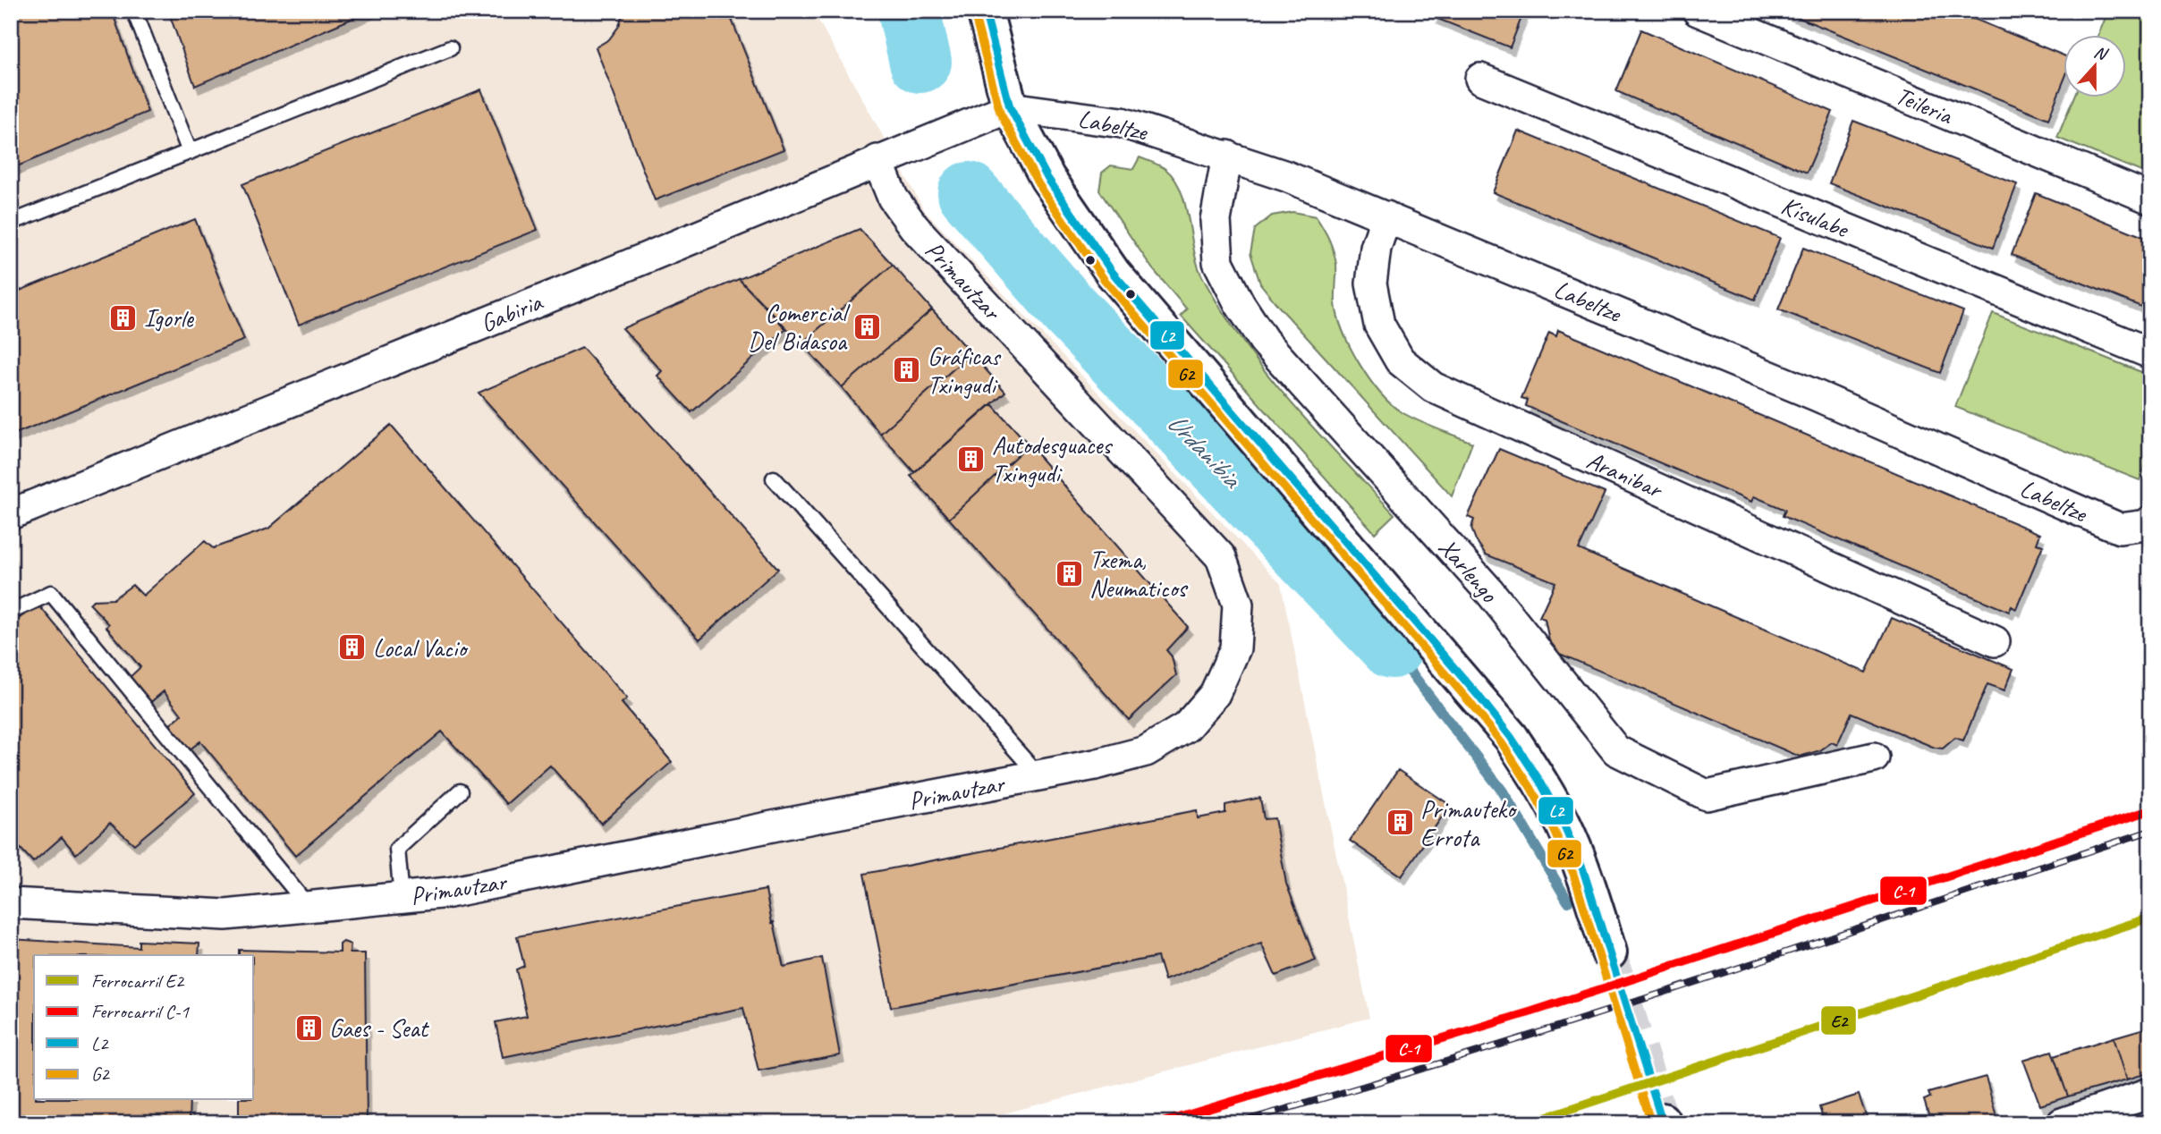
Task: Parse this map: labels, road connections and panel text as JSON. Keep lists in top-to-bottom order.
{
  "streets": {
    "street": [
      "Teileria",
      "Labeltze",
      "Kisulabe",
      "Primautzar",
      "Gabiria",
      "Aranibar",
      "Xarlengo"
    ]
  },
  "crossings": [
    ["Labeltze", "Gabiria"],
    ["Labeltze", "Aranibar"],
    ["Labeltze", "Xarlengo"],
    ["Primautzar", "Gabiria"]
  ],
  "water": ["Urdanibia"],
  "places": {
    "building": [
      "Igorle",
      "Comercial Del Bidasoa",
      "Gráficas Txingudi",
      "Autodesguaces Txingudi",
      "Txema, Neumaticos",
      "Local Vacio",
      "Primauteko Errota",
      "Gaes - Seat"
    ]
  },
  "lines": [
    "transit line L2",
    "transit line G2",
    "rail line C-1",
    "rail line E2"
  ],
  "legend": [
    "Ferrocarril E2",
    "Ferrocarril C-1",
    "L2",
    "G2"
  ],
  "north": "top"
}
